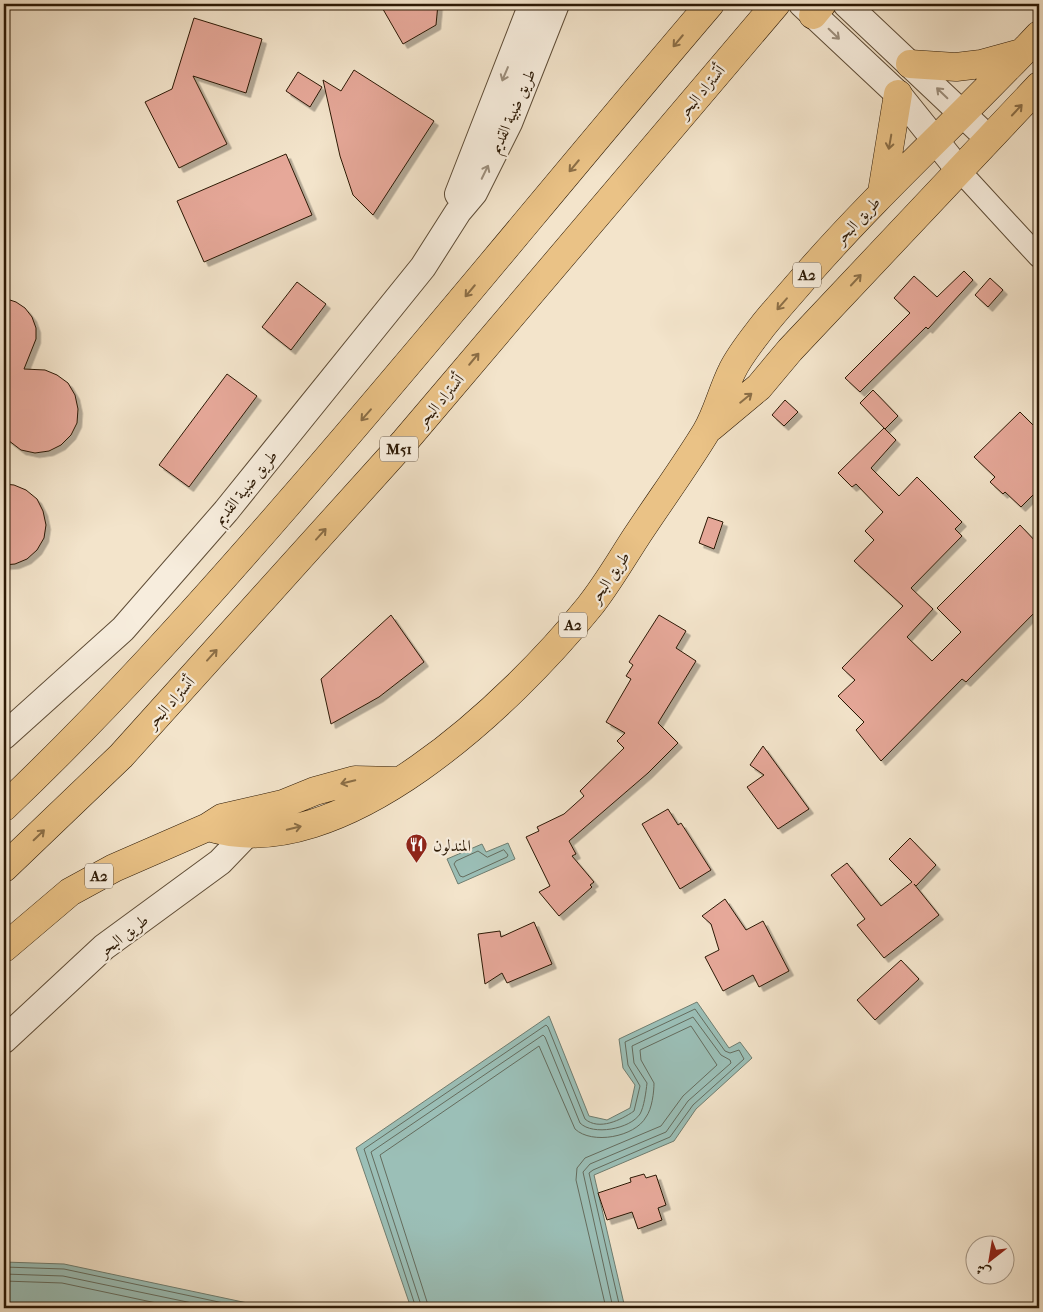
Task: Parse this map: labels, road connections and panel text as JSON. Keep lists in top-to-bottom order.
{
  "streets": {
    "highway": [
      "أتستراد البحر",
      "طريق البحر",
      "A2",
      "M51"
    ],
    "street": ["طريق ضبية القديم"]
  },
  "crossings": [
    ["طريق البحر", "A2"]
  ],
  "places": {
    "restaurant": ["المندلون"]
  },
  "north": "bottom left"
}
